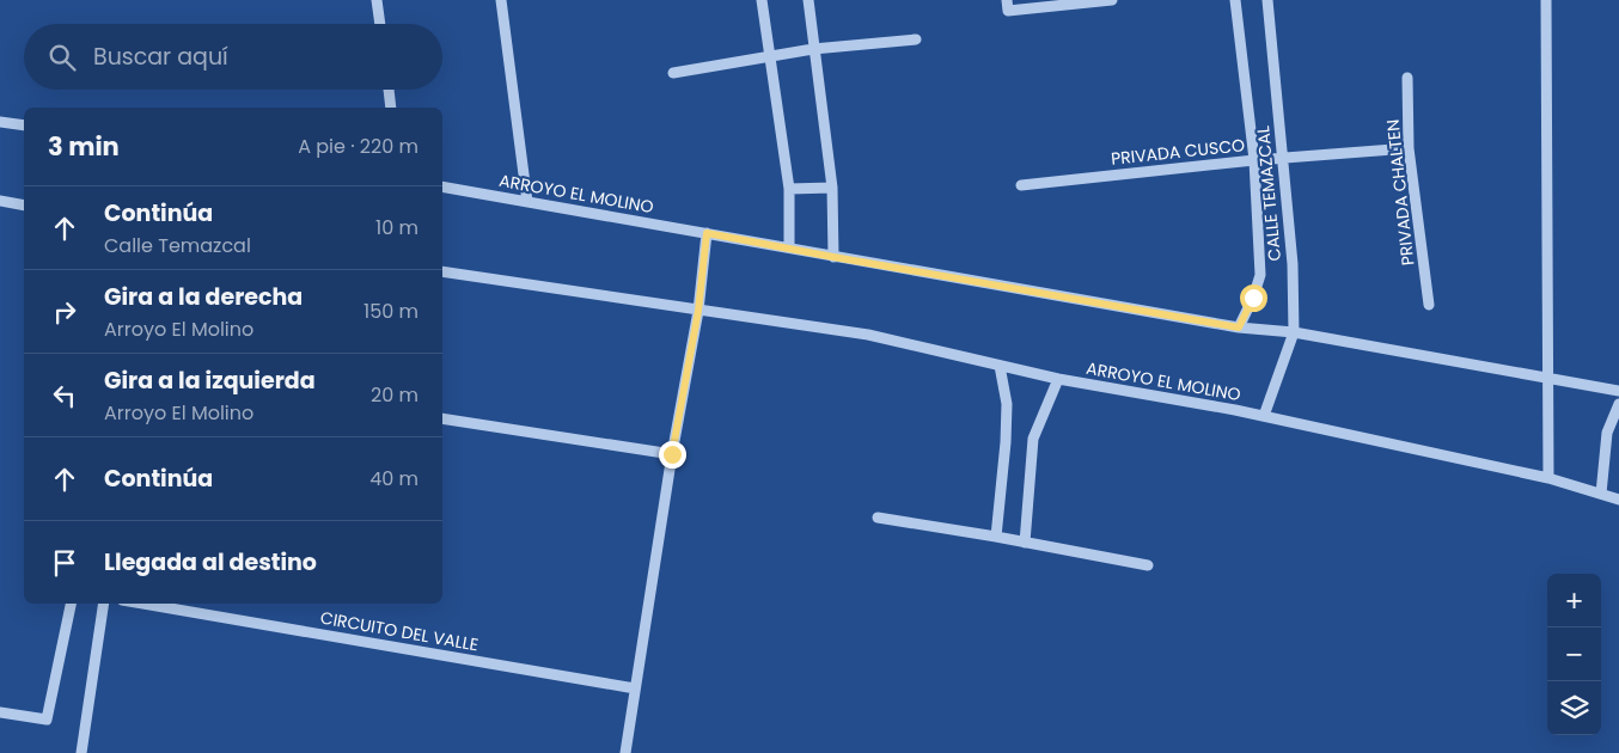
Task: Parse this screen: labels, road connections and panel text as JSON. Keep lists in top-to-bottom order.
{
  "streets": {
    "street": [
      "PRIVADA CUSCO",
      "PRIVADA CHALTEN",
      "ARROYO EL MOLINO",
      "CALLE TEMAZCAL",
      "CIRCUITO DEL VALLE"
    ]
  },
  "crossings": [
    ["PRIVADA CUSCO", "PRIVADA CHALTEN"],
    ["PRIVADA CUSCO", "CALLE TEMAZCAL"],
    ["ARROYO EL MOLINO", "CALLE TEMAZCAL"]
  ],
  "page": {
    "search": "Buscar aquí",
    "heading": ["3 min", "A pie · 220 m"],
    "list": [
      ["Continúa", "Calle Temazcal", "10 m"],
      ["Gira a la derecha", "Arroyo El Molino", "150 m"],
      ["Gira a la izquierda", "Arroyo El Molino", "20 m"],
      ["Continúa", "40 m"],
      "Llegada al destino"
    ],
    "map_buttons": ["+", "−"]
  }
}
